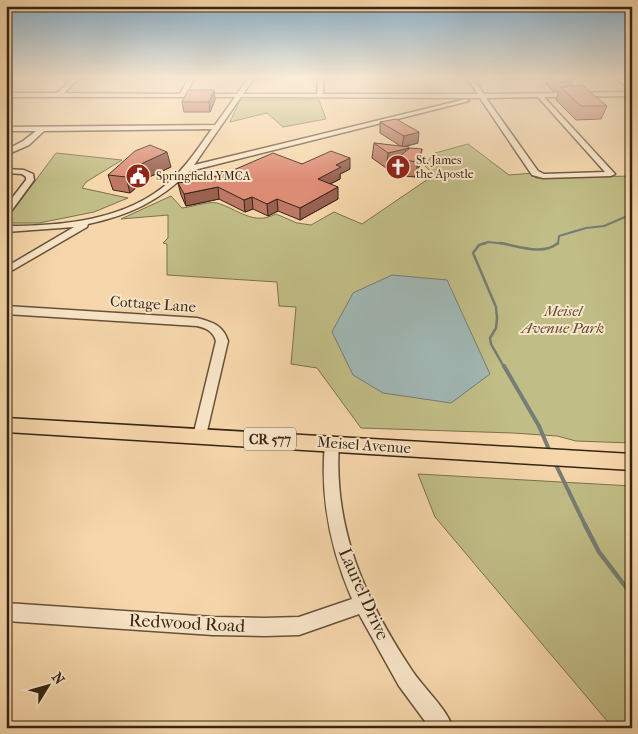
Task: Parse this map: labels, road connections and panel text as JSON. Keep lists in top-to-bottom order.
{
  "streets": {
    "main road": ["CR 577", "Meisel Avenue"],
    "street": ["Cottage Lane", "Laurel Drive", "Redwood Road"]
  },
  "crossings": [
    ["Cottage Lane", "Meisel Avenue"],
    ["Meisel Avenue", "Laurel Drive"],
    ["Laurel Drive", "Redwood Road"]
  ],
  "parks": ["Meisel Avenue Park"],
  "places": {
    "church": ["St. James the Apostle"],
    "public building": ["Springfield YMCA"]
  },
  "north": "top right"
}
